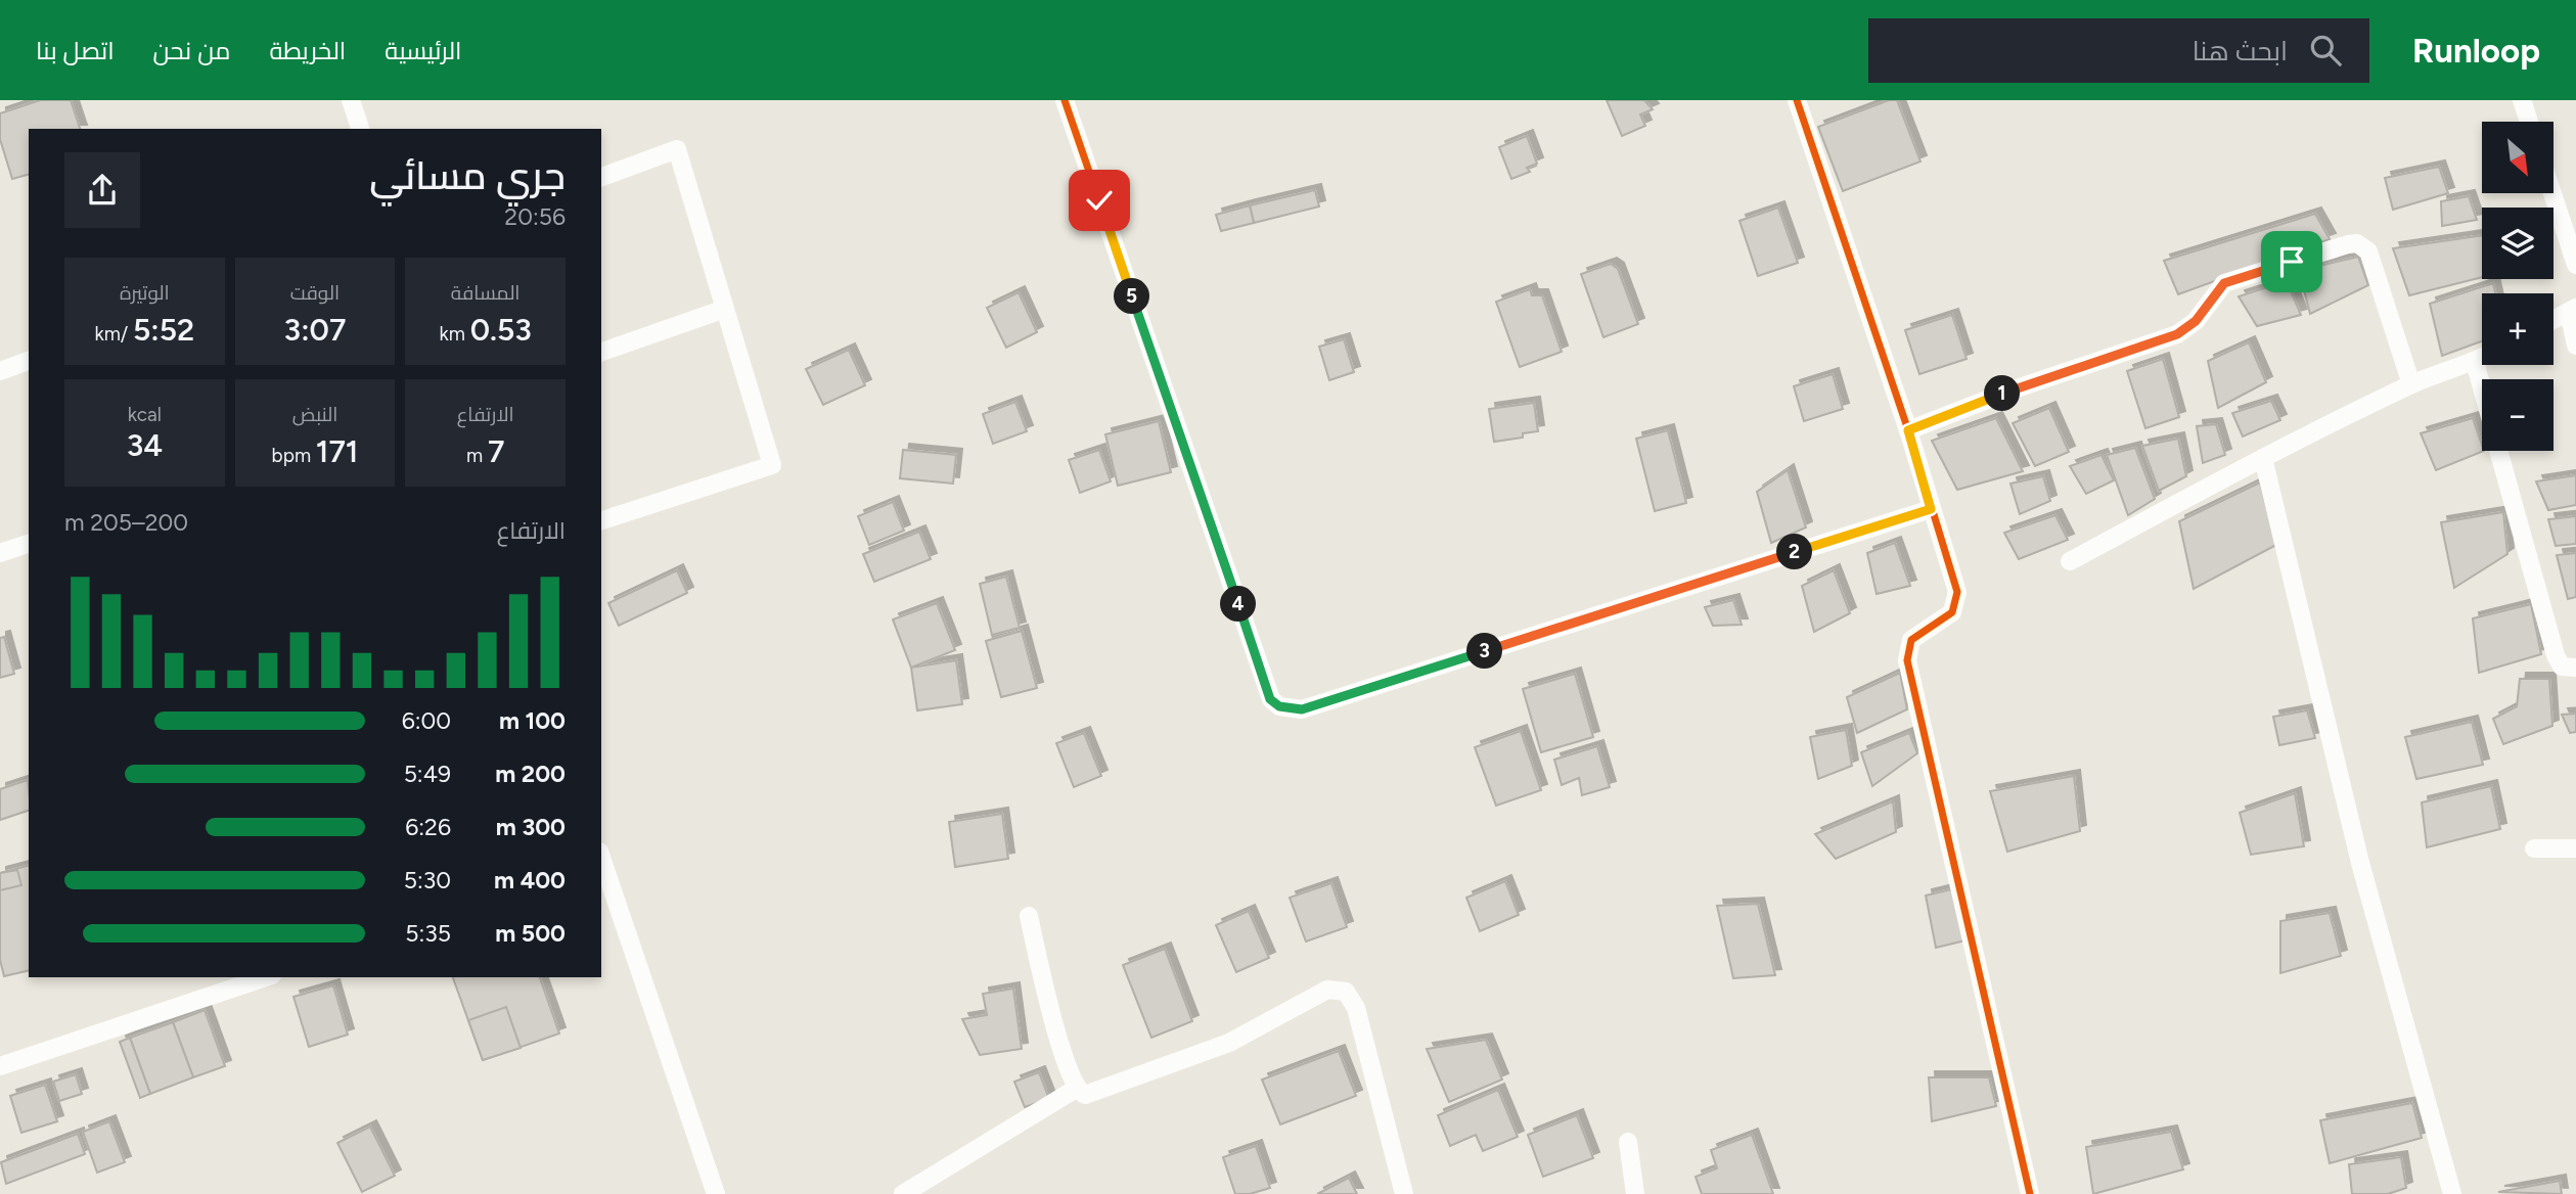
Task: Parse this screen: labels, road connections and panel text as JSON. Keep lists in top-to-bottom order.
{
  "north": "bottom right",
  "page": {
    "header": "Runloop",
    "search": "ابحث هنا",
    "nav": [
      "الرئيسية",
      "الخريطة",
      "من نحن",
      "اتصل بنا"
    ],
    "map_buttons": ["+", "−"],
    "heading": ["جري مسائي", "20:56"],
    "stats": [
      ["المسافة", "0.53 km"],
      ["الوقت", "3:07"],
      ["الوتيرة", "5:52 /km"],
      ["الارتفاع", "7 m"],
      ["النبض", "171 bpm"],
      ["kcal", "34"]
    ],
    "pins": [
      "5",
      "1",
      "2",
      "4",
      "3"
    ],
    "chart": ["الارتفاع", "200–205 m"],
    "list": [
      {
        "name": "100 m",
        "note": "6:00"
      },
      {
        "name": "200 m",
        "note": "5:49"
      },
      {
        "name": "300 m",
        "note": "6:26"
      },
      {
        "name": "400 m",
        "note": "5:30"
      },
      {
        "name": "500 m",
        "note": "5:35"
      }
    ]
  }
}
